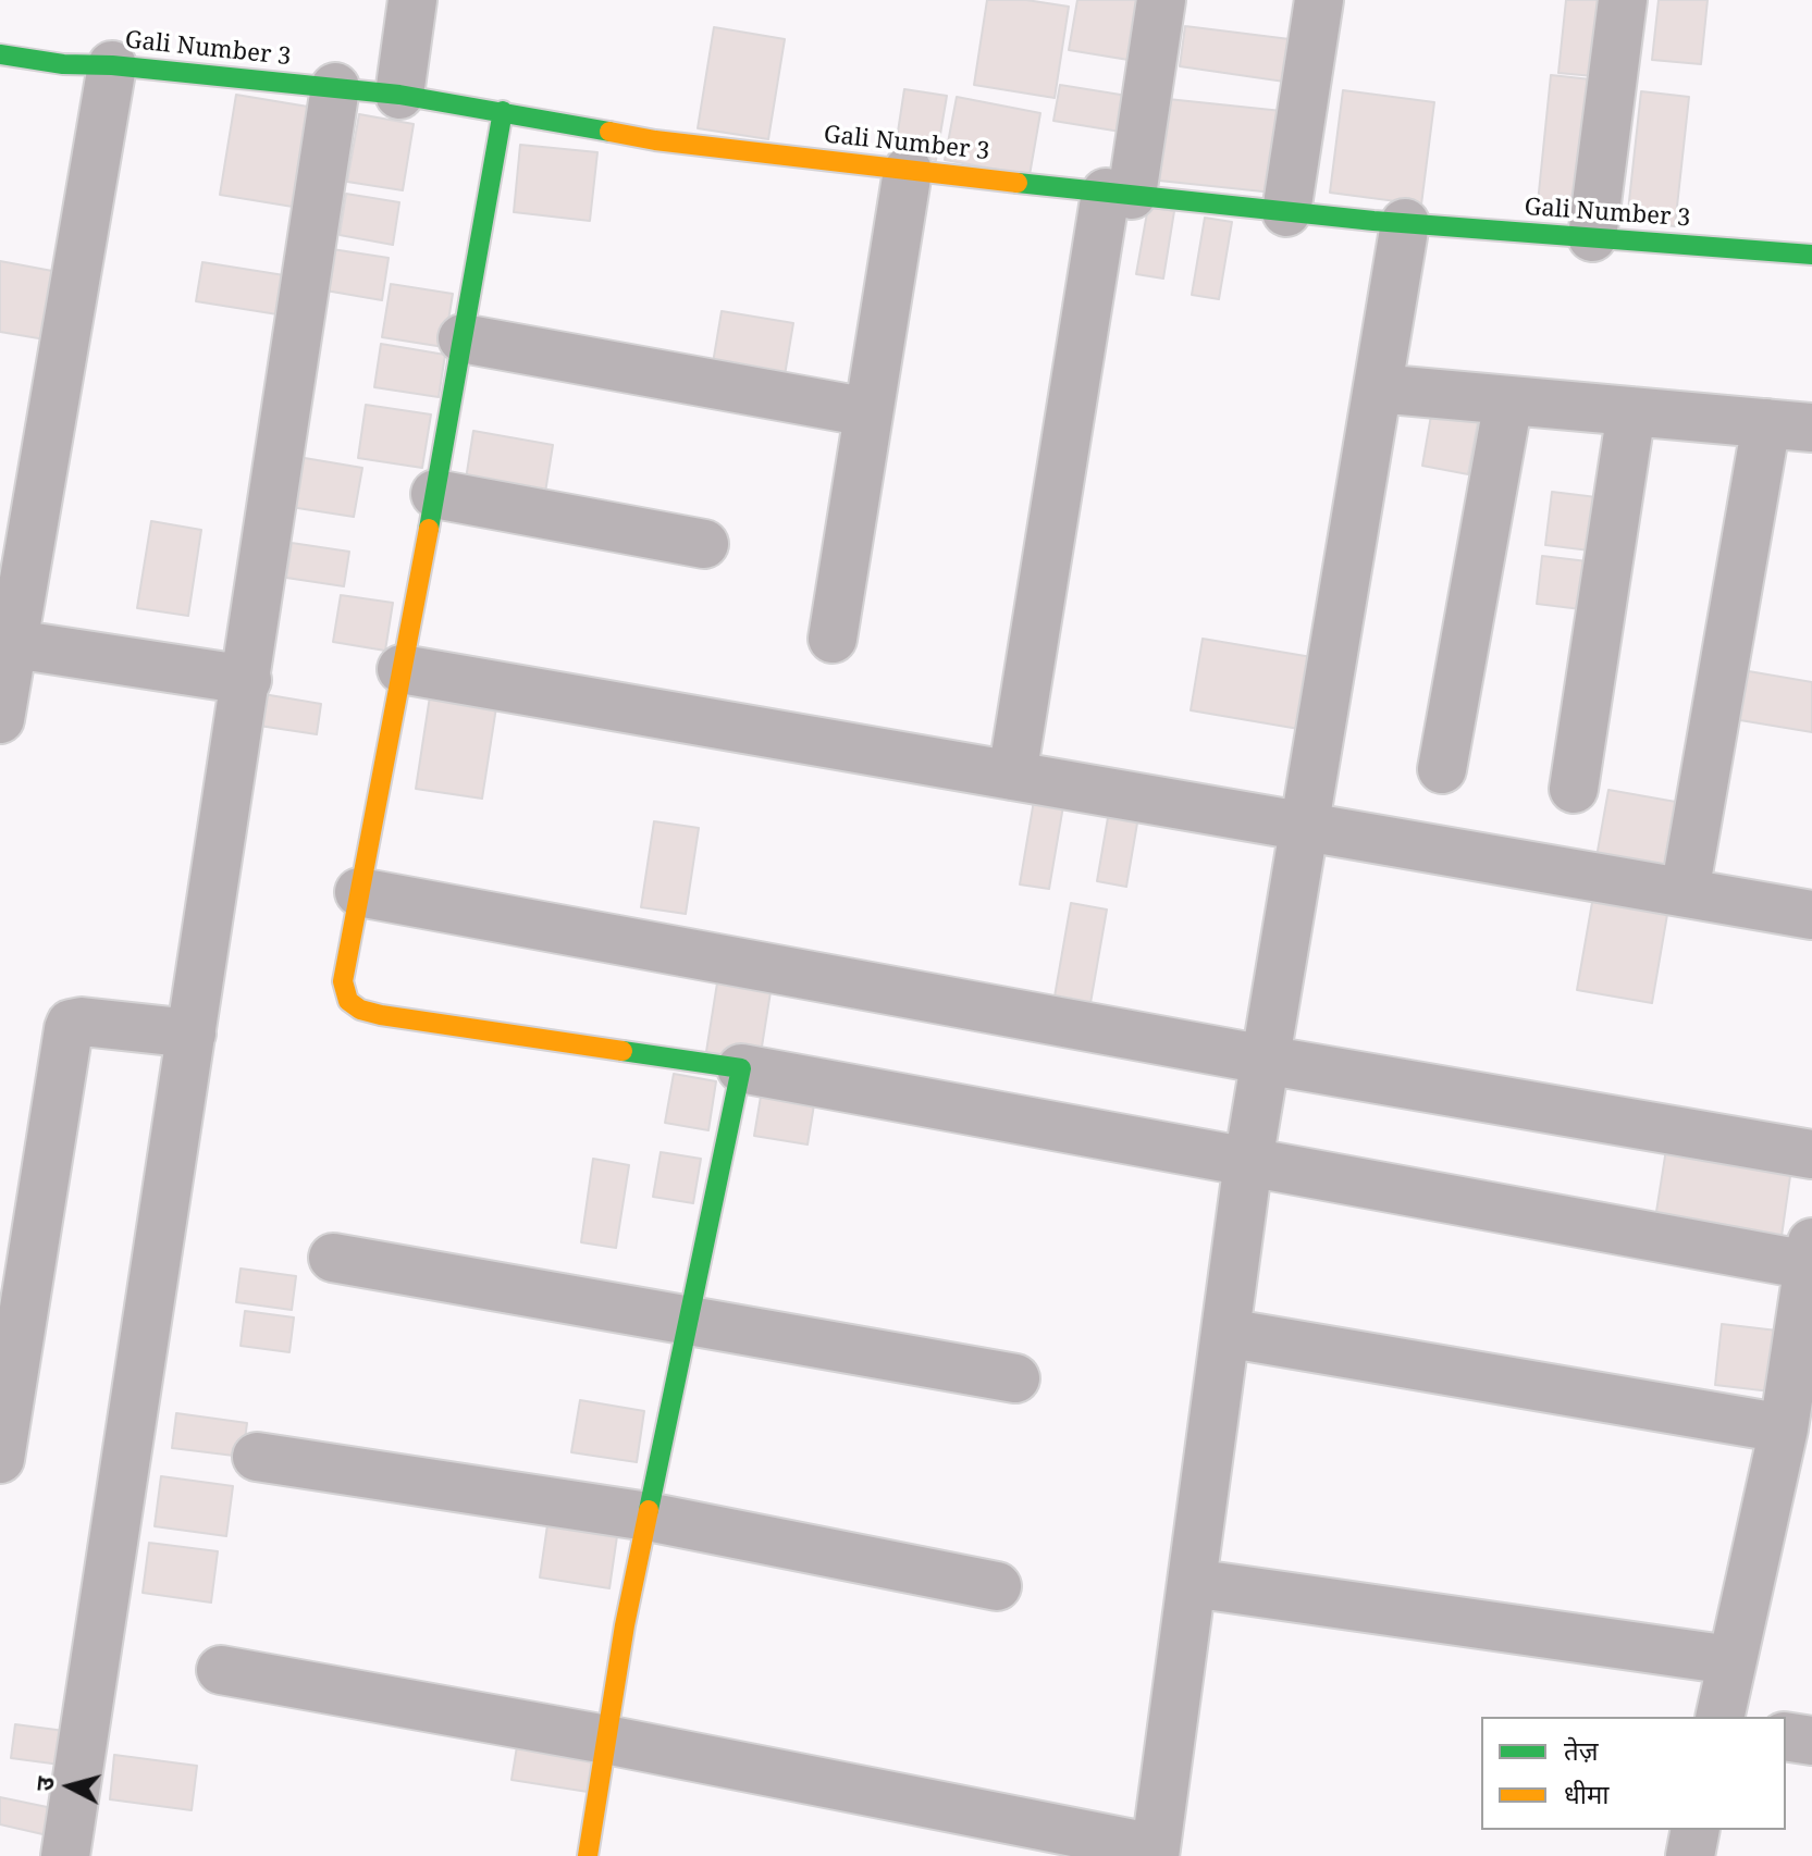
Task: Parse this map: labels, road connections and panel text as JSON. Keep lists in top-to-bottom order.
{
  "streets": {
    "street": ["Gali Number 3"]
  },
  "legend": ["तेज़", "धीमा"],
  "north": "left"
}
